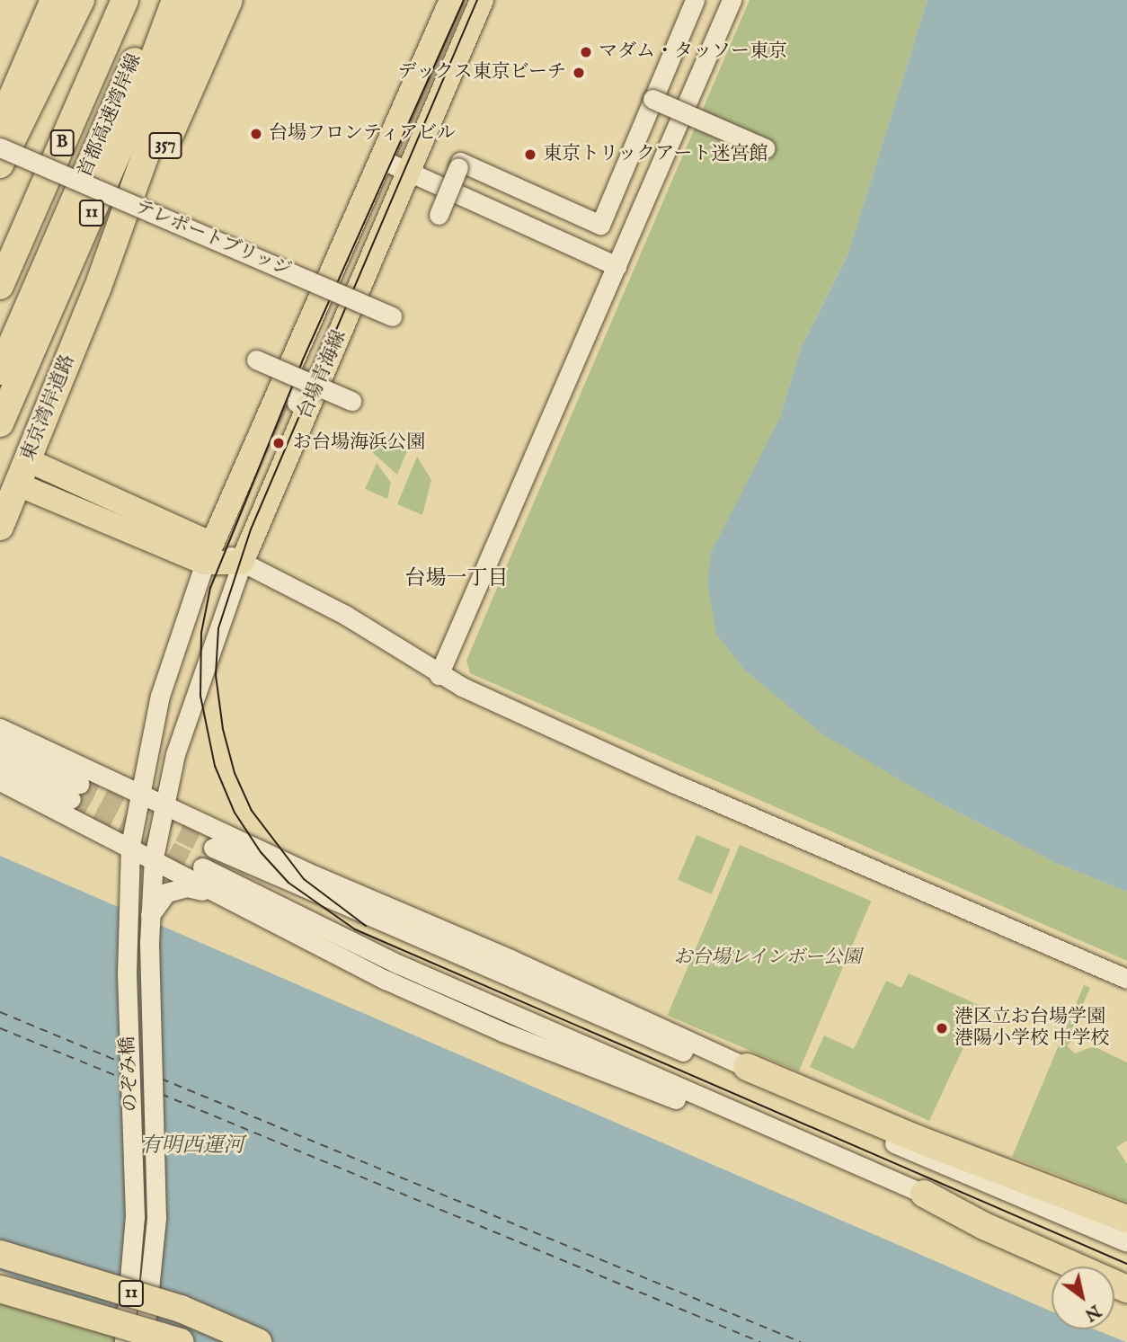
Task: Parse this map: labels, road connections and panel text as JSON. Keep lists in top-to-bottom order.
{
  "streets": {
    "highway": [
      "首都高速湾岸線",
      "B",
      "357",
      "11",
      "東京湾岸道路"
    ],
    "main road": ["台場青海線"],
    "street": ["テレポートブリッジ", "のぞみ橋"]
  },
  "crossings": [
    ["台場青海線", "のぞみ橋"]
  ],
  "districts": ["台場一丁目"],
  "water": ["有明西運河"],
  "parks": ["お台場レインボー公園"],
  "places": [
    "マダム・タッソー東京",
    "デックス東京ビーチ",
    "台場フロンティアビル",
    "東京トリックアート迷宮館",
    "お台場海浜公園",
    "港区立お台場学園 港陽小学校 中学校"
  ],
  "north": "bottom right"
}
